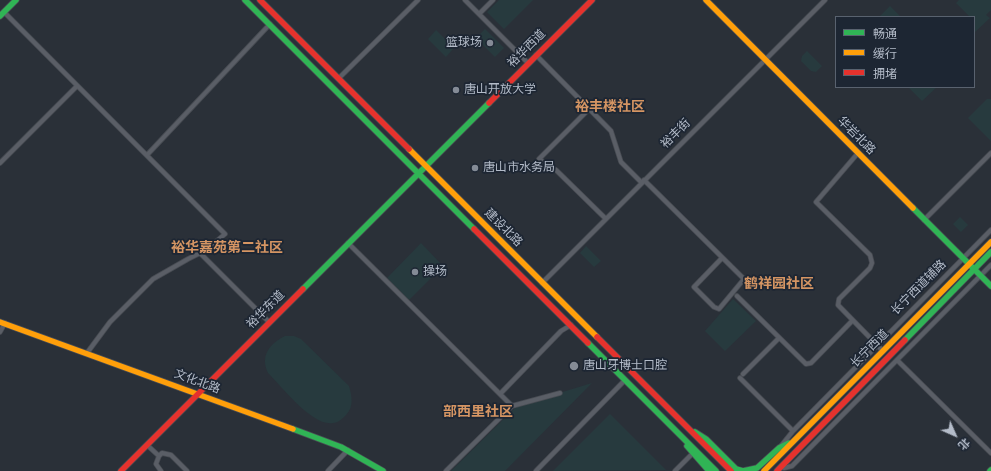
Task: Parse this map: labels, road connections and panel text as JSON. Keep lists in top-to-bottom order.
{
  "streets": {
    "main road": [
      "裕华西道",
      "华岩北路",
      "建设北路",
      "裕华东道",
      "长宁西道",
      "文化北路"
    ],
    "street": ["裕丰街", "长宁西道辅路"]
  },
  "crossings": [
    ["裕华西道", "建设北路"],
    ["裕华西道", "裕华东道"],
    ["裕丰街", "华岩北路"],
    ["裕丰街", "建设北路"],
    ["华岩北路", "长宁西道辅路"],
    ["华岩北路", "长宁西道"],
    ["建设北路", "裕华东道"],
    ["裕华东道", "文化北路"]
  ],
  "districts": [
    "裕丰楼社区",
    "裕华嘉苑第二社区",
    "鹤祥园社区",
    "部西里社区"
  ],
  "places": [
    "篮球场",
    "唐山开放大学",
    "唐山市水务局",
    "操场",
    "唐山牙博士口腔"
  ],
  "legend": ["畅通", "缓行", "拥堵"],
  "north": "bottom right"
}
